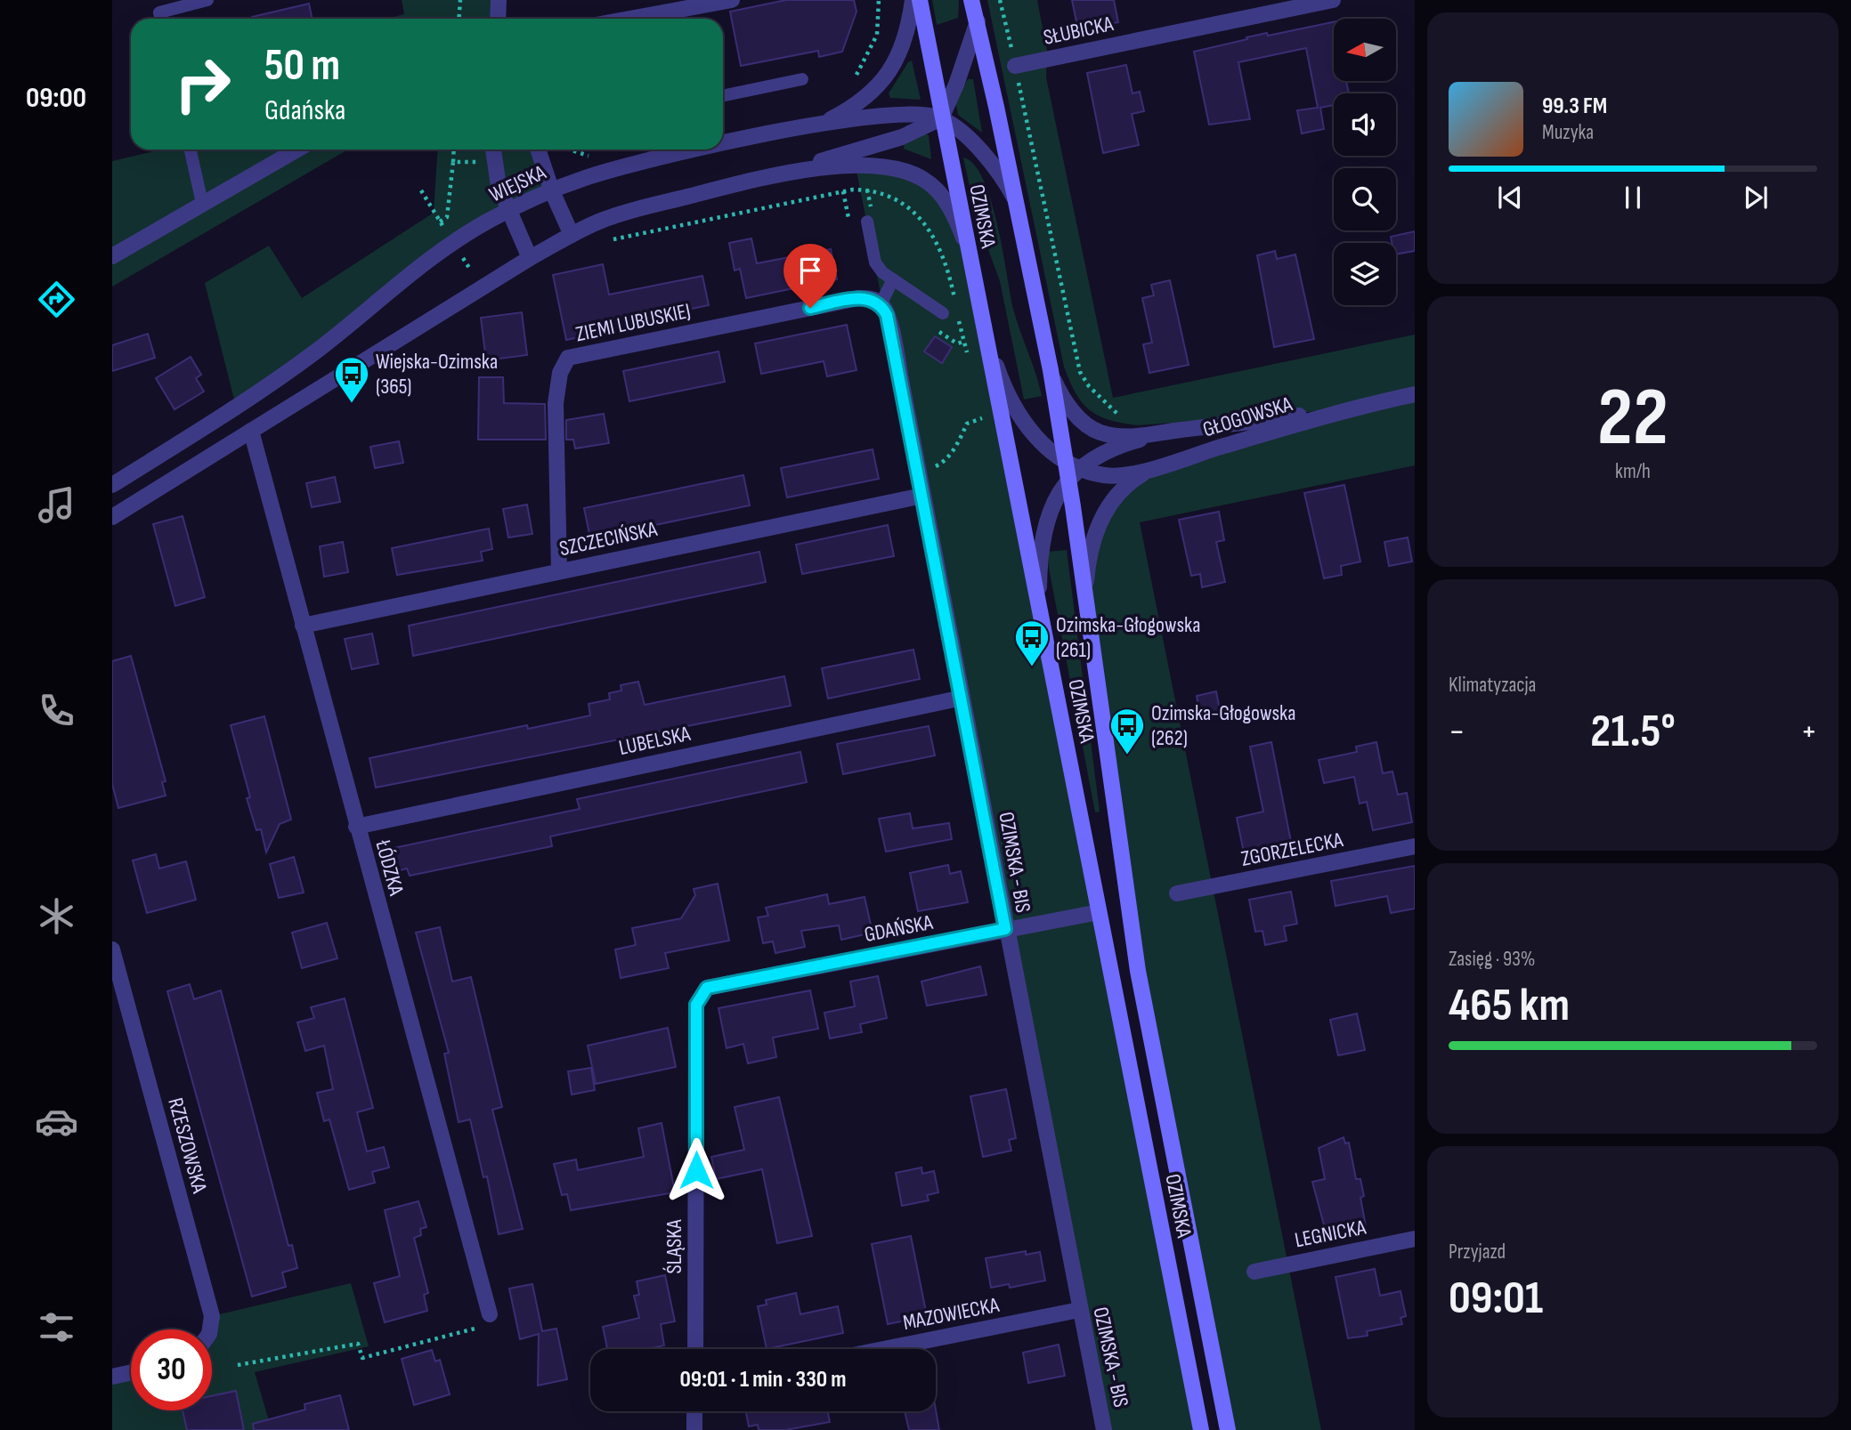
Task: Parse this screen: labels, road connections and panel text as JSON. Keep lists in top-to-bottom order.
{
  "streets": {
    "main road": ["OZIMSKA"],
    "street": [
      "SŁUBICKA",
      "WIEJSKA",
      "ZIEMI LUBUSKIEJ",
      "GŁOGOWSKA",
      "SZCZECIŃSKA",
      "LUBELSKA",
      "ZGORZELECKA",
      "OZIMSKA - BIS",
      "ŁÓDZKA",
      "GDAŃSKA",
      "RZESZOWSKA",
      "LEGNICKA",
      "ŚLĄSKA",
      "MAZOWIECKA"
    ]
  },
  "crossings": [
    ["WIEJSKA", "OZIMSKA"],
    ["OZIMSKA", "GŁOGOWSKA"],
    ["OZIMSKA", "GDAŃSKA"],
    ["ZIEMI LUBUSKIEJ", "SZCZECIŃSKA"],
    ["ZIEMI LUBUSKIEJ", "OZIMSKA - BIS"],
    ["SZCZECIŃSKA", "OZIMSKA - BIS"],
    ["SZCZECIŃSKA", "ŁÓDZKA"],
    ["LUBELSKA", "OZIMSKA - BIS"],
    ["LUBELSKA", "ŁÓDZKA"],
    ["OZIMSKA - BIS", "GDAŃSKA"],
    ["OZIMSKA - BIS", "MAZOWIECKA"],
    ["GDAŃSKA", "ŚLĄSKA"]
  ],
  "places": {
    "bus stop": ["Wiejska-Ozimska (365)", "Ozimska-Głogowska (261)", "Ozimska-Głogowska (262)"]
  },
  "north": "left",
  "page": {
    "tabs": "09:00",
    "turn": ["50 m", "Gdańska"],
    "song": ["99.3 FM", "Muzyka"],
    "tile": [
      ["22", "km/h"],
      "Klimatyzacja",
      ["Zasięg · 93%", "465 km"],
      ["Przyjazd", "09:01"]
    ],
    "heat": ["−", "21.5°", "+"],
    "limit": "30",
    "trip": "09:01 · 1 min · 330 m"
  }
}
